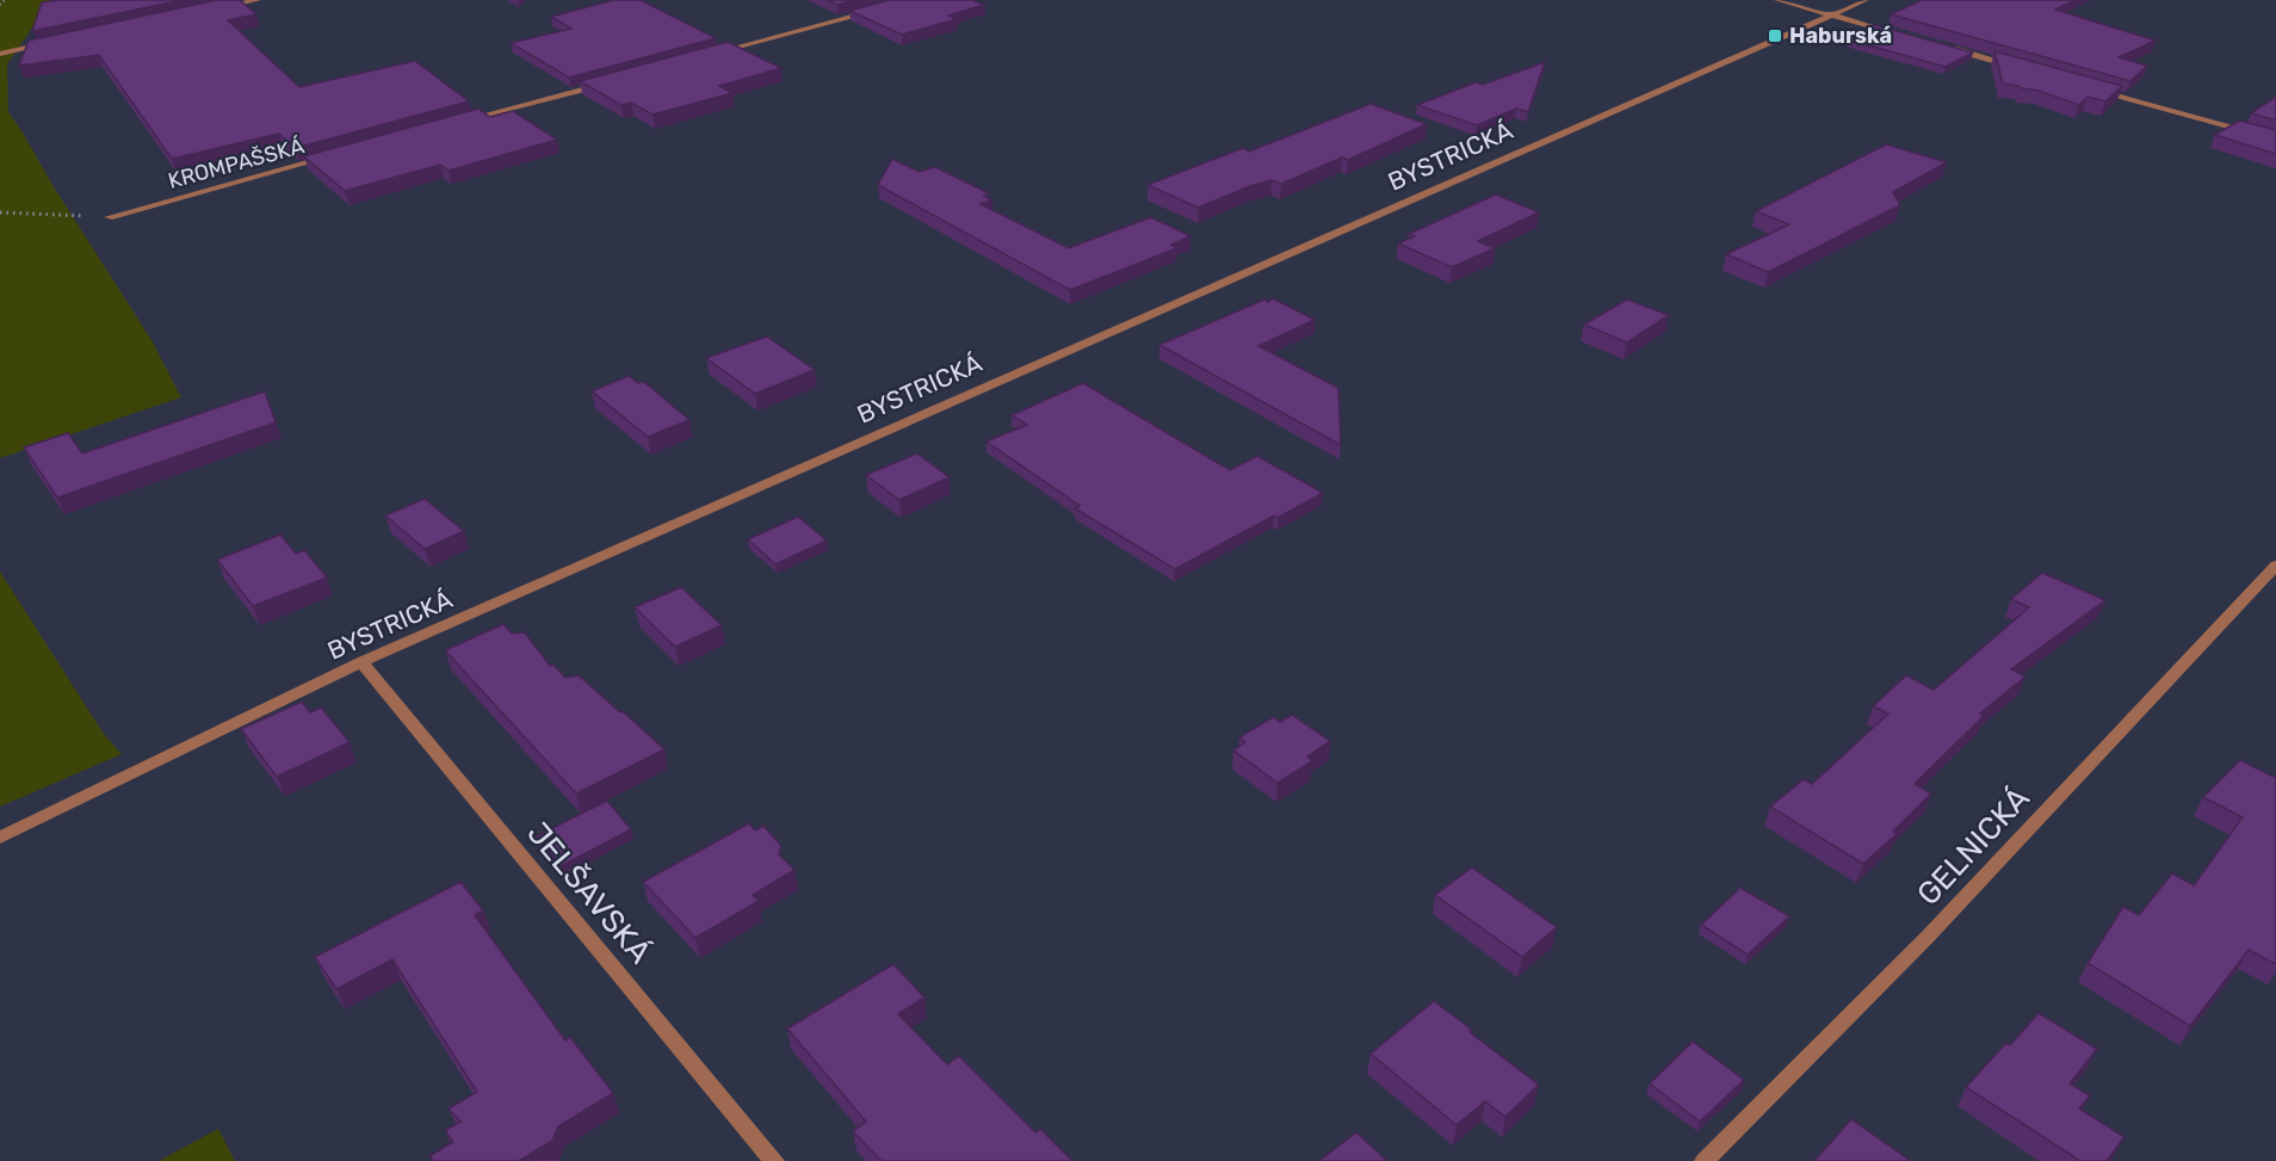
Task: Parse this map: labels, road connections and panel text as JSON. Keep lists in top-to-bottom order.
{
  "streets": {
    "street": [
      "BYSTRICKÁ",
      "KROMPAŠSKÁ",
      "GELNICKÁ",
      "JELŠAVSKÁ"
    ]
  },
  "crossings": [
    ["BYSTRICKÁ", "JELŠAVSKÁ"]
  ],
  "places": {
    "transit": ["Haburská"]
  }
}
